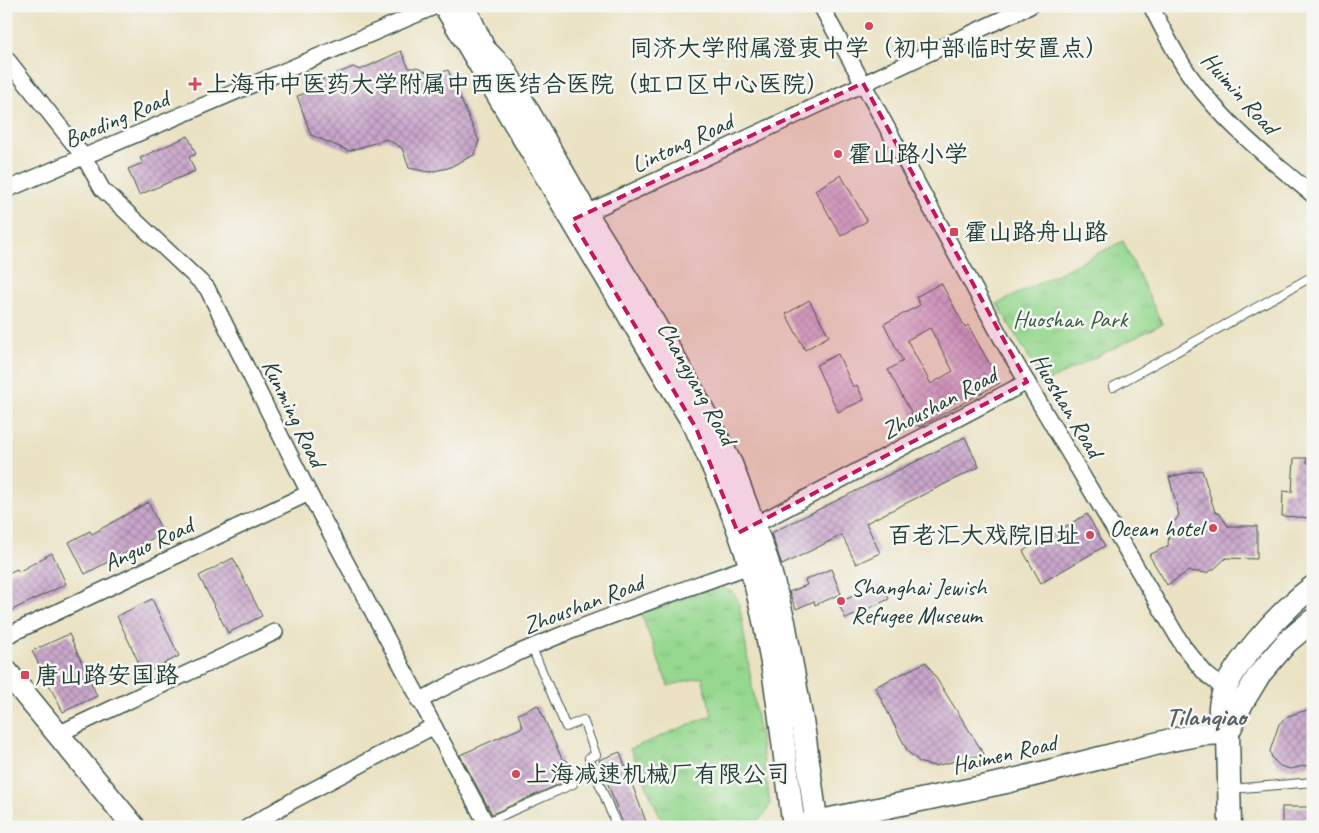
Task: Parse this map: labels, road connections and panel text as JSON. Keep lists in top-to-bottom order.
{
  "streets": {
    "main road": ["Changyang Road", "Haimen Road"],
    "street": [
      "Huimin Road",
      "Baoding Road",
      "Lintong Road",
      "Zhoushan Road",
      "Huoshan Road",
      "Kunming Road",
      "Anguo Road"
    ]
  },
  "crossings": [
    ["Baoding Road", "Kunming Road"],
    ["Lintong Road", "Changyang Road"],
    ["Lintong Road", "Huoshan Road"],
    ["Changyang Road", "Zhoushan Road"],
    ["Changyang Road", "Haimen Road"],
    ["Zhoushan Road", "Huoshan Road"],
    ["Zhoushan Road", "Kunming Road"],
    ["Kunming Road", "Anguo Road"]
  ],
  "districts": ["Tilanqiao"],
  "parks": ["Huoshan Park"],
  "places": {
    "other": [
      "同济大学附属澄衷中学（初中部临时安置点）",
      "霍山路小学",
      "Ocean hotel",
      "百老汇大戏院旧址",
      "Shanghai Jewish Refugee Museum",
      "上海减速机械厂有限公司"
    ],
    "health": ["上海市中医药大学附属中西医结合医院（虹口区中心医院）"],
    "transit": ["霍山路舟山路", "唐山路安国路"]
  }
}
